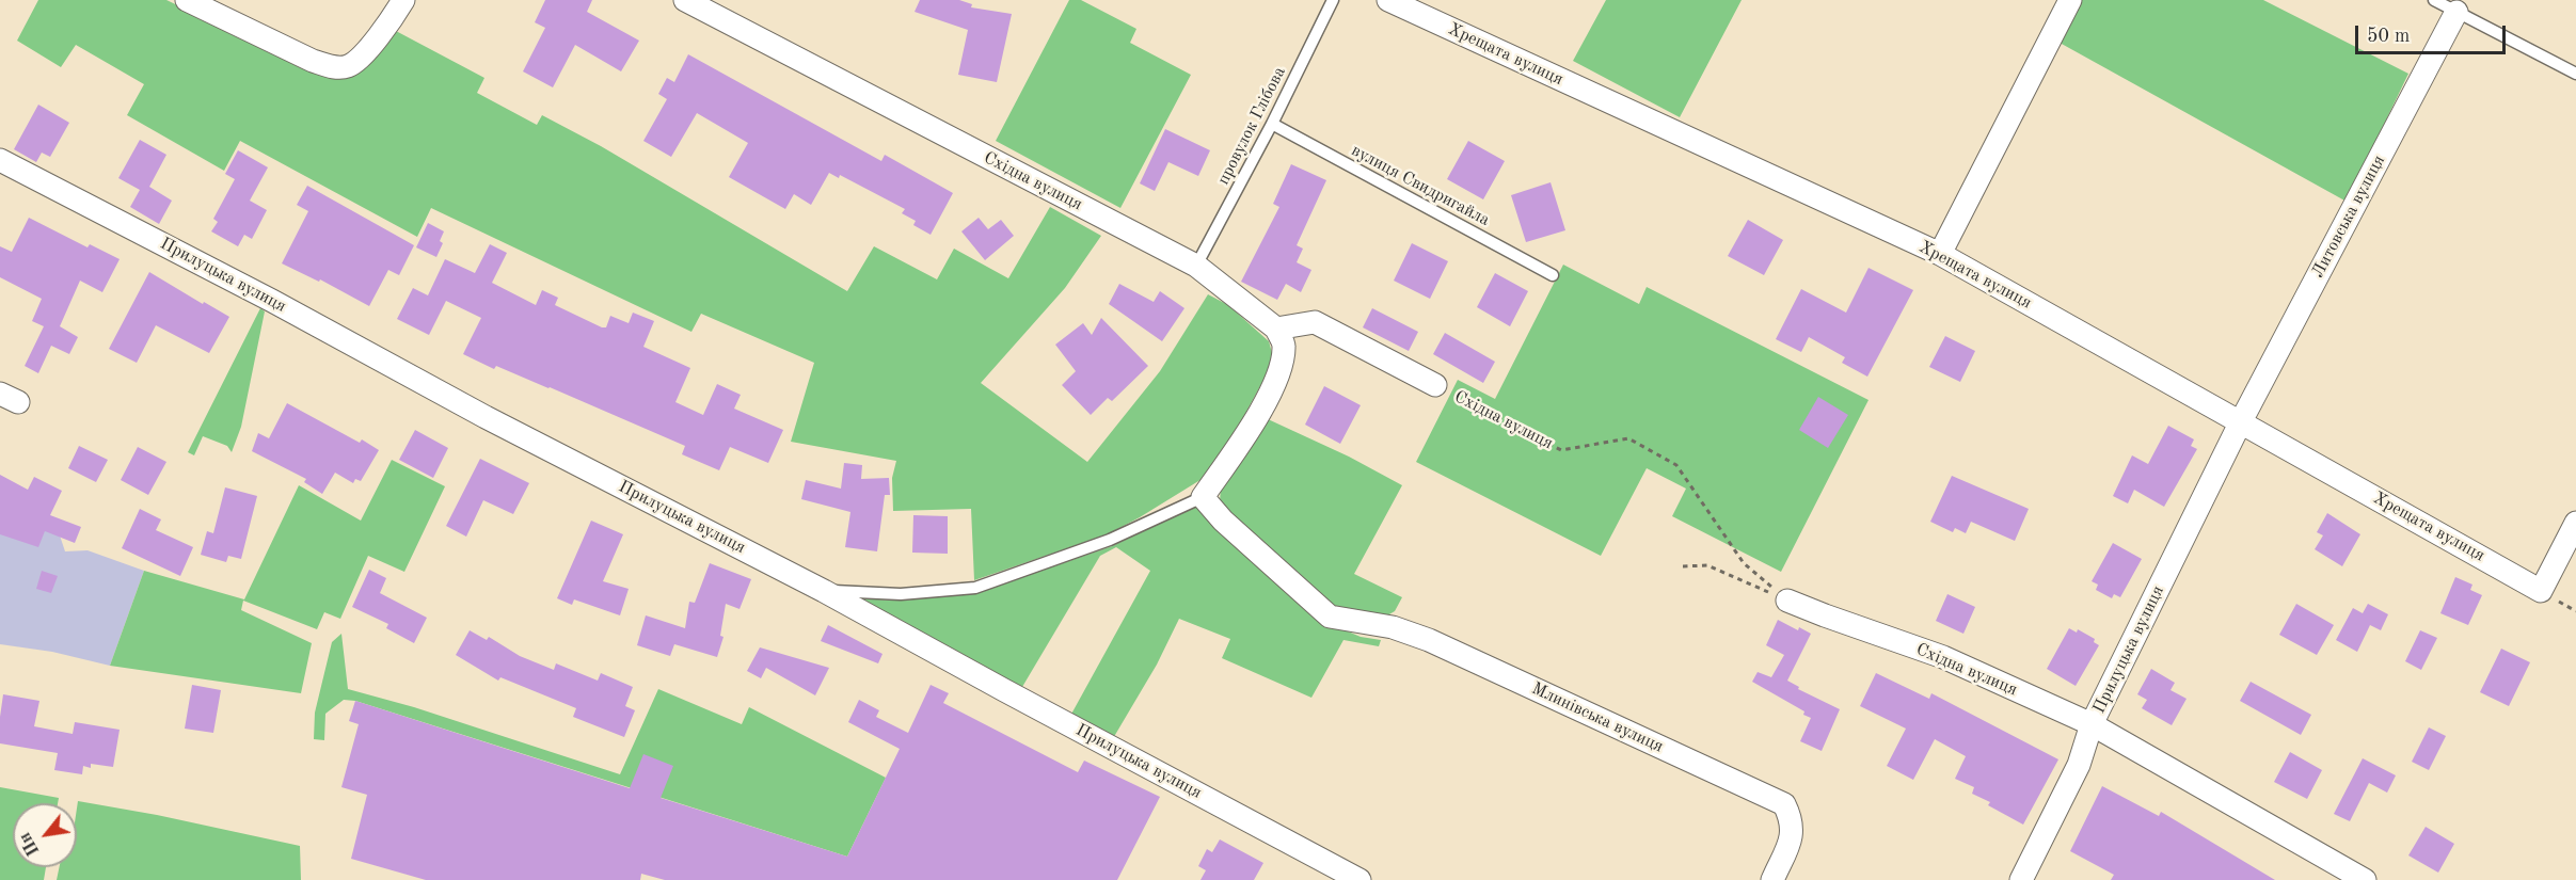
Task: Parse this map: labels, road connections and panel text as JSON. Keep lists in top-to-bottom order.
{
  "streets": {
    "street": [
      "Хрещата вулиця",
      "Східна вулиця",
      "Литовська вулиця",
      "Прилуцька вулиця",
      "Млинівська вулиця"
    ],
    "lane": ["провулок Глібова", "вулиця Свидригайла"]
  },
  "crossings": [
    ["Хрещата вулиця", "Литовська вулиця"],
    ["Хрещата вулиця", "Прилуцька вулиця"],
    ["провулок Глібова", "Східна вулиця"],
    ["провулок Глібова", "вулиця Свидригайла"],
    ["Східна вулиця", "Прилуцька вулиця"],
    ["Литовська вулиця", "Прилуцька вулиця"]
  ],
  "scale_bar": "50 m",
  "north": "bottom left"
}
